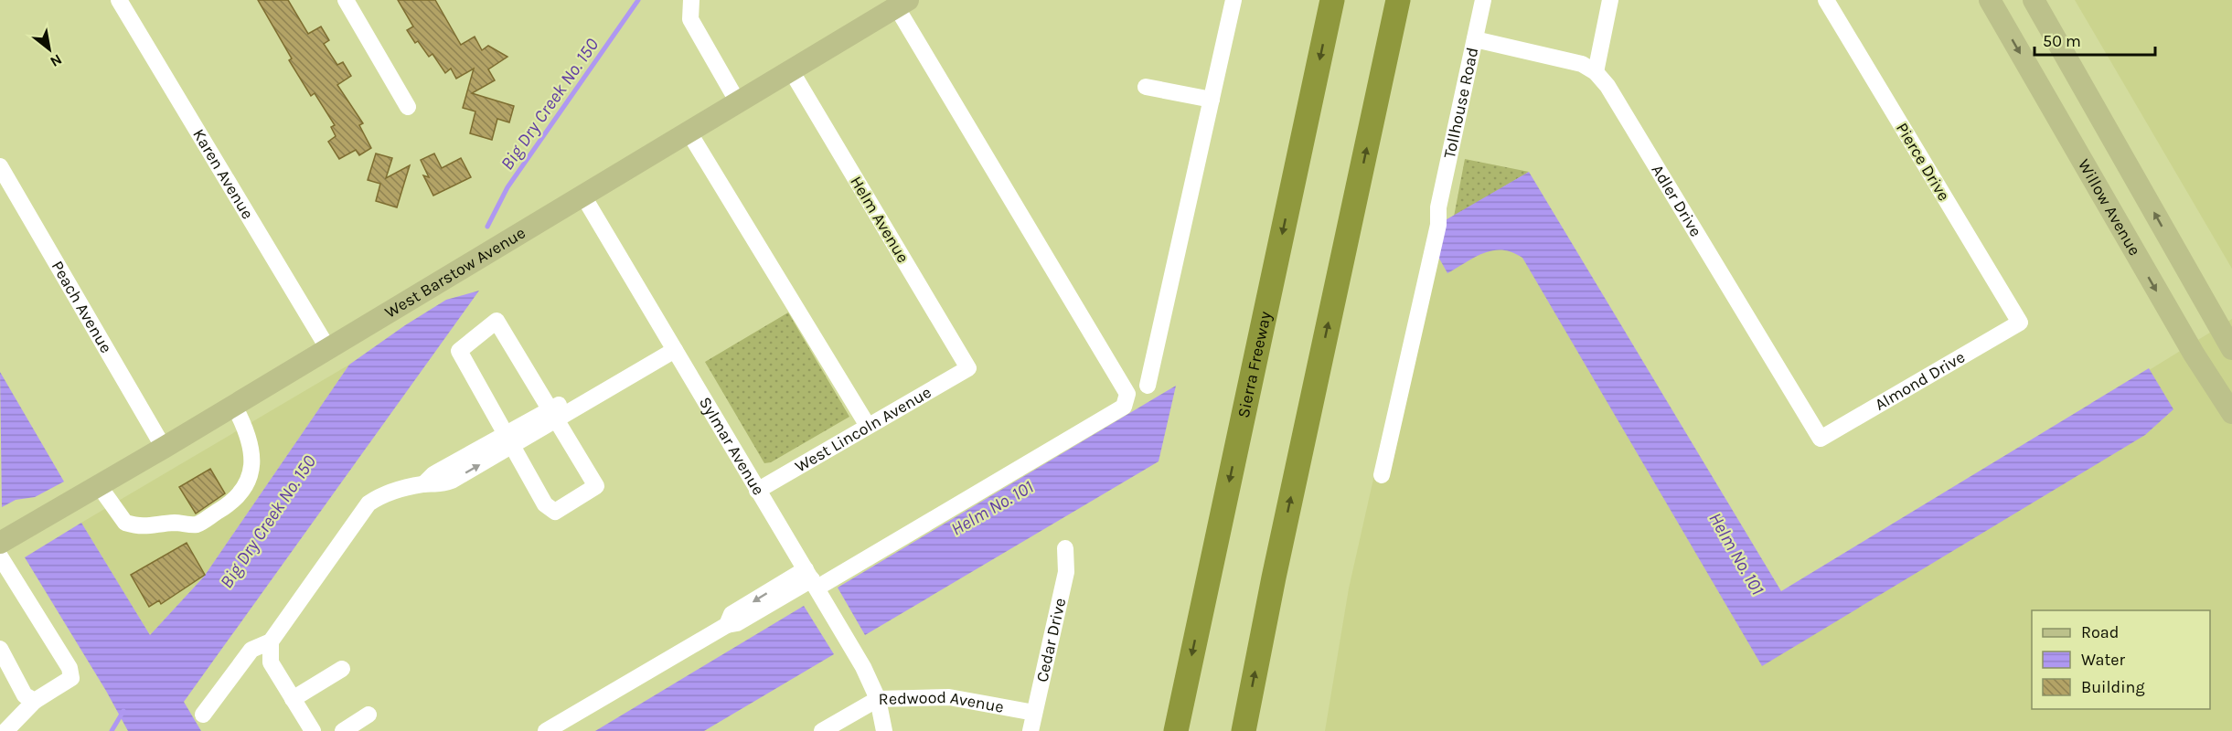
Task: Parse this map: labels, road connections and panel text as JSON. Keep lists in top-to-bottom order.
{
  "streets": {
    "highway": ["Sierra Freeway"],
    "main road": ["Willow Avenue", "West Barstow Avenue"],
    "street": [
      "Tollhouse Road",
      "Pierce Drive",
      "Karen Avenue",
      "Adler Drive",
      "Helm Avenue",
      "Peach Avenue",
      "Almond Drive",
      "West Lincoln Avenue",
      "Sylmar Avenue",
      "Cedar Drive",
      "Redwood Avenue"
    ]
  },
  "crossings": [
    ["Tollhouse Road", "Adler Drive"],
    ["Pierce Drive", "Almond Drive"],
    ["Karen Avenue", "West Barstow Avenue"],
    ["Adler Drive", "Almond Drive"],
    ["Helm Avenue", "West Barstow Avenue"],
    ["Helm Avenue", "West Lincoln Avenue"],
    ["West Barstow Avenue", "Peach Avenue"],
    ["West Barstow Avenue", "Sylmar Avenue"],
    ["West Lincoln Avenue", "Sylmar Avenue"],
    ["Sylmar Avenue", "Redwood Avenue"],
    ["Cedar Drive", "Redwood Avenue"]
  ],
  "water": ["Big Dry Creek No. 150", "Helm No. 101"],
  "legend": ["Road", "Water", "Building"],
  "scale_bar": "50 m",
  "north": "bottom right"
}
